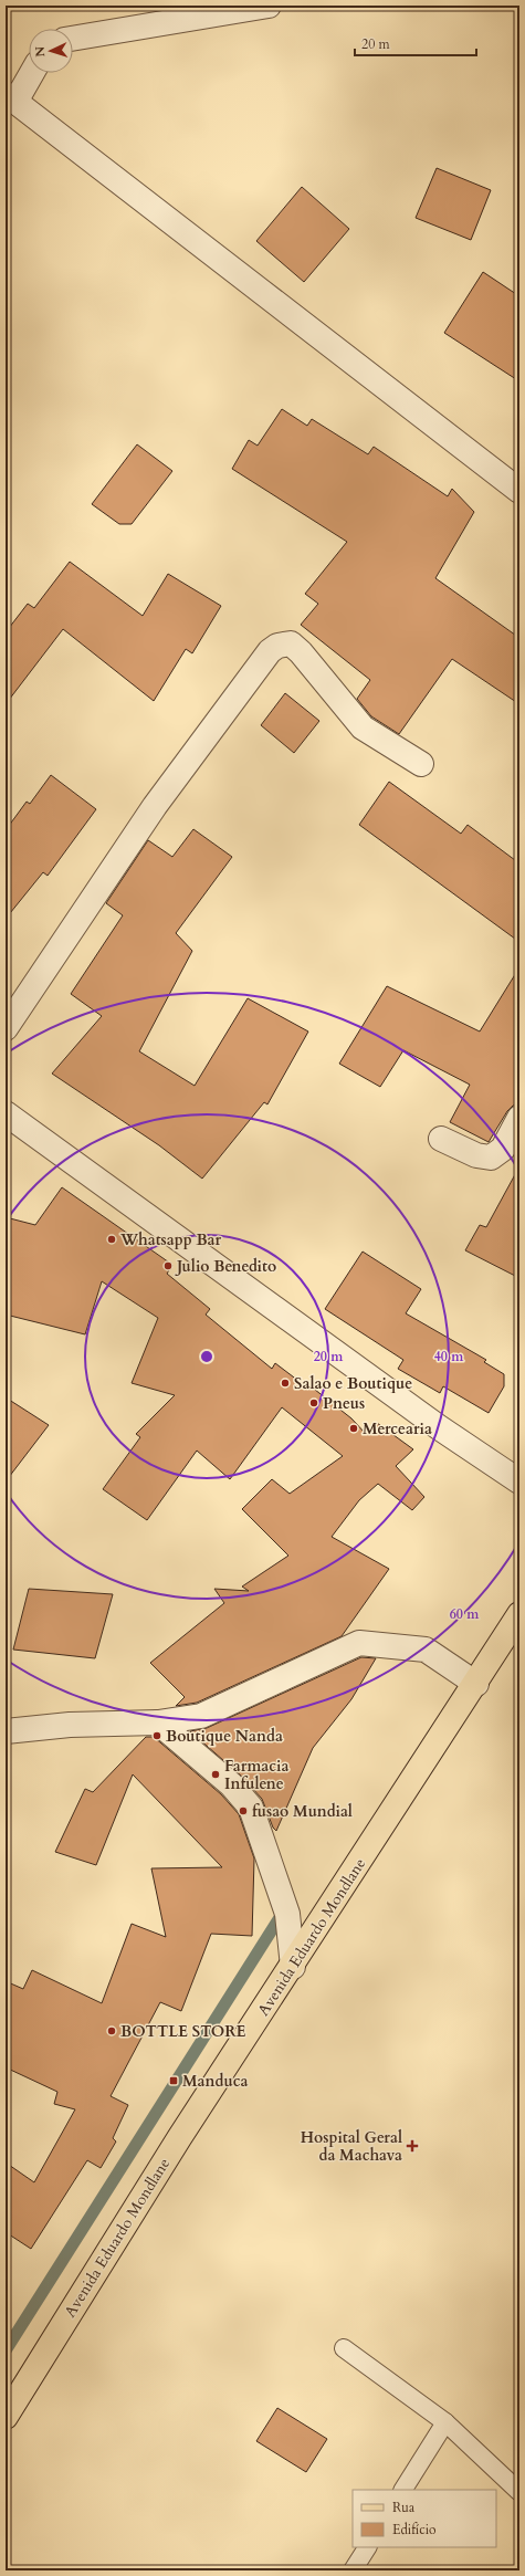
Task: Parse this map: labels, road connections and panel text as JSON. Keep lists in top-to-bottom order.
{
  "streets": {
    "main road": ["Avenida Eduardo Mondlane"]
  },
  "places": {
    "other": [
      "Whatsapp Bar",
      "Julio Benedito",
      "Salao e Boutique",
      "Pneus",
      "Mercearia",
      "Boutique Nanda",
      "Farmacia Infulene",
      "fusao Mundial",
      "BOTTLE STORE"
    ],
    "transit": ["Manduca"],
    "health": ["Hospital Geral da Machava"]
  },
  "legend": ["Rua", "Edifício"],
  "scale_bar": "20 m",
  "north": "left",
  "rings": ["20 m", "40 m", "60 m"]
}
